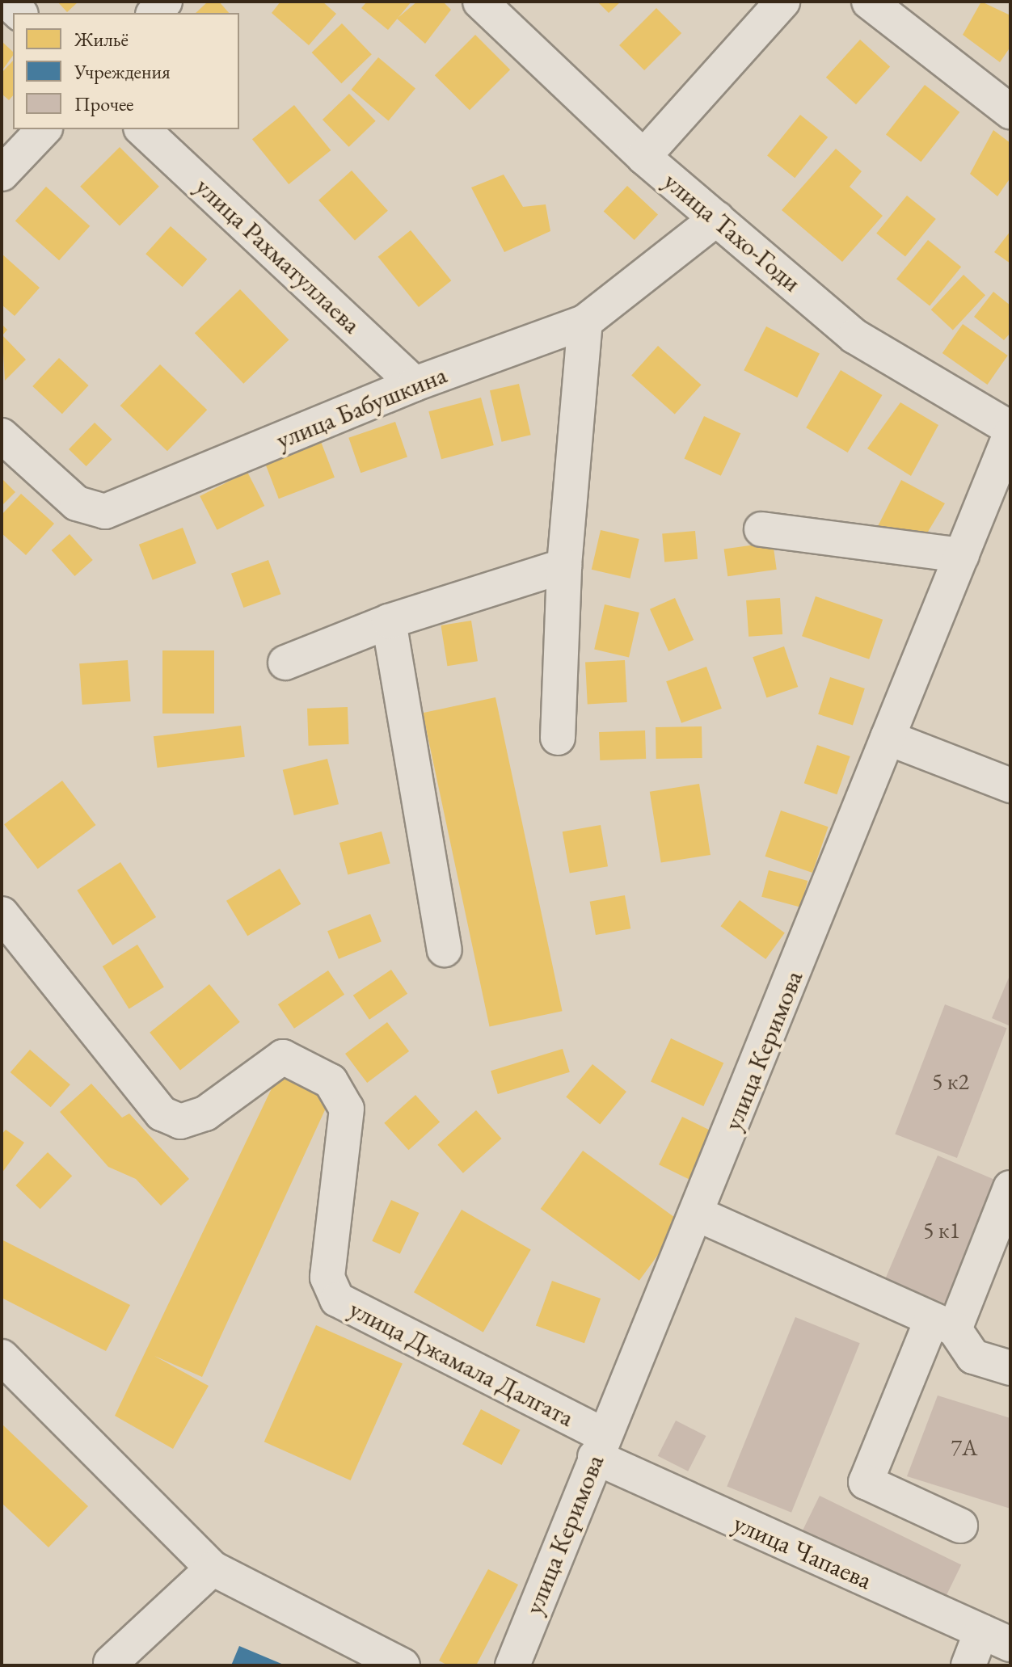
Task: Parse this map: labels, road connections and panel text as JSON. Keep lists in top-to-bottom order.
{
  "streets": {
    "street": [
      "улица Тахо-Годи",
      "улица Рахматуллаева",
      "улица Бабушкина",
      "улица Керимова",
      "улица Джамала Далгата",
      "улица Чапаева"
    ]
  },
  "crossings": [
    ["улица Тахо-Годи", "улица Бабушкина"],
    ["улица Рахматуллаева", "улица Бабушкина"],
    ["улица Керимова", "улица Джамала Далгата"],
    ["улица Керимова", "улица Чапаева"],
    ["улица Джамала Далгата", "улица Чапаева"]
  ],
  "house_numbers": ["5 к2", "5 к1", "7А"],
  "legend": ["Жильё", "Учреждения", "Прочее"]
}
